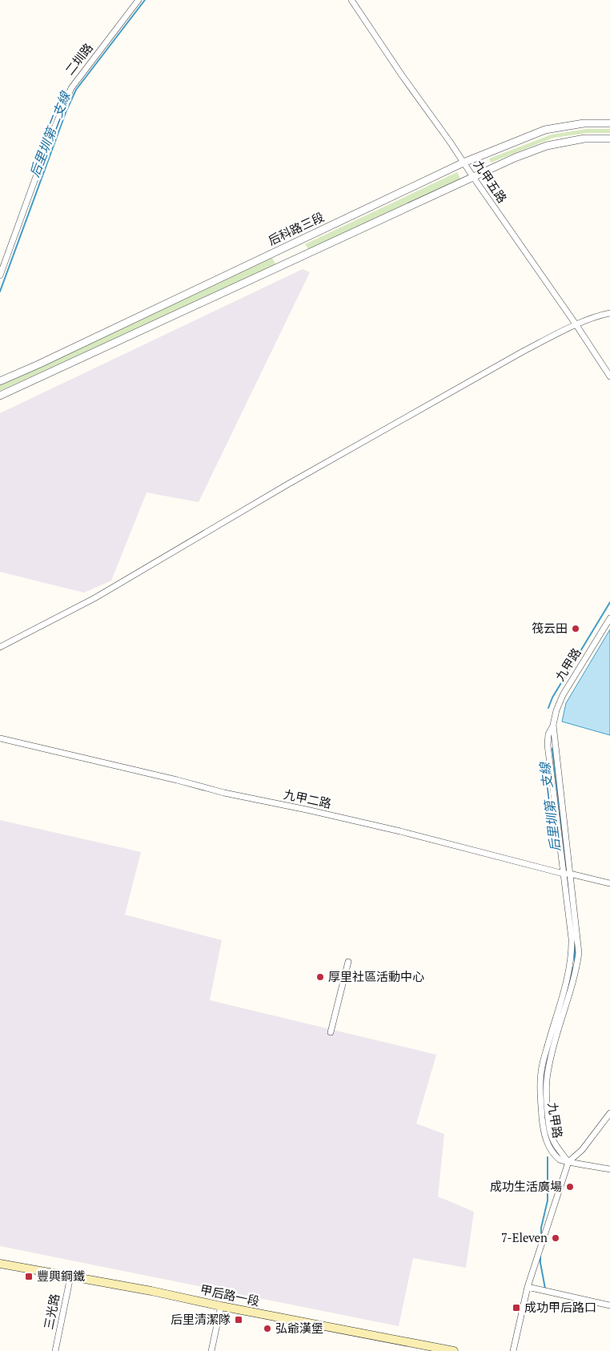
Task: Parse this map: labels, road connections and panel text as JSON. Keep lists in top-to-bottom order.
{
  "streets": {
    "main road": ["甲后路一段"],
    "street": [
      "二圳路",
      "九甲五路",
      "后科路三段",
      "九甲路",
      "九甲二路",
      "三光路"
    ]
  },
  "crossings": [
    ["九甲五路", "后科路三段"],
    ["九甲路", "九甲二路"],
    ["甲后路一段", "三光路"]
  ],
  "water": ["后里圳第二支線", "后里圳第一支線"],
  "places": {
    "other": [
      "筏云田",
      "厚里社區活動中心",
      "成功生活廣場",
      "7-Eleven",
      "弘爺漢堡"
    ],
    "transit": ["豐興鋼鐵", "成功甲后路口", "后里清潔隊"]
  }
}
